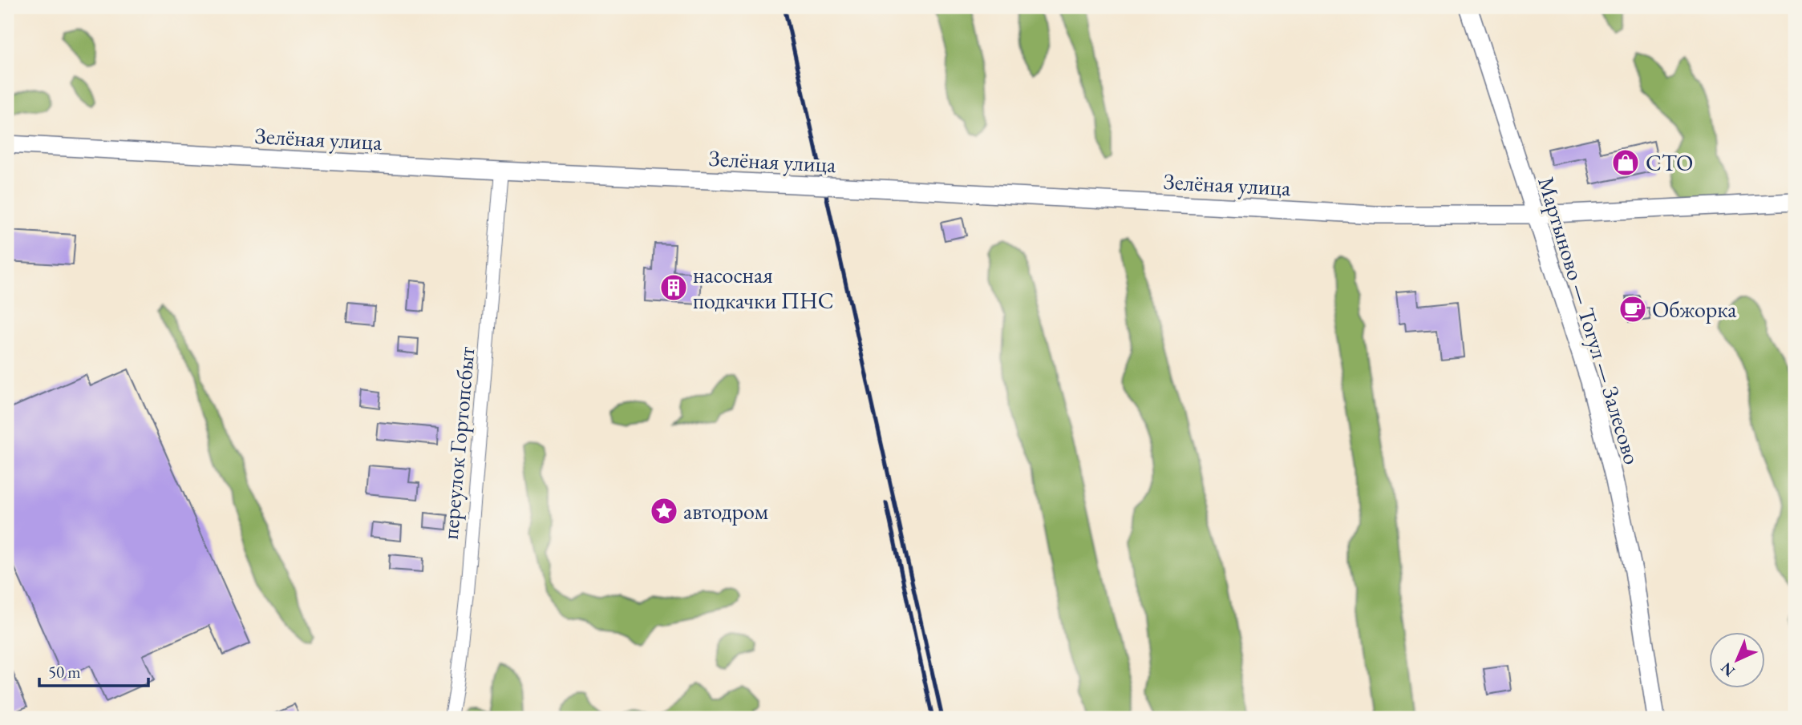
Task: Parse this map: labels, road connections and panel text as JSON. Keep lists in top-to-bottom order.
{
  "streets": {
    "street": ["Зелёная улица", "Мартыново — Тогул — Залесово", "переулок Гортопсбыт"]
  },
  "crossings": [
    ["Зелёная улица", "Мартыново — Тогул — Залесово"],
    ["Зелёная улица", "переулок Гортопсбыт"]
  ],
  "places": {
    "shop": ["СТО"],
    "building": ["насосная подкачки ПНС"],
    "cafe": ["Обжорка"],
    "place": ["автодром"]
  },
  "scale_bar": "50 m",
  "north": "bottom left"
}
